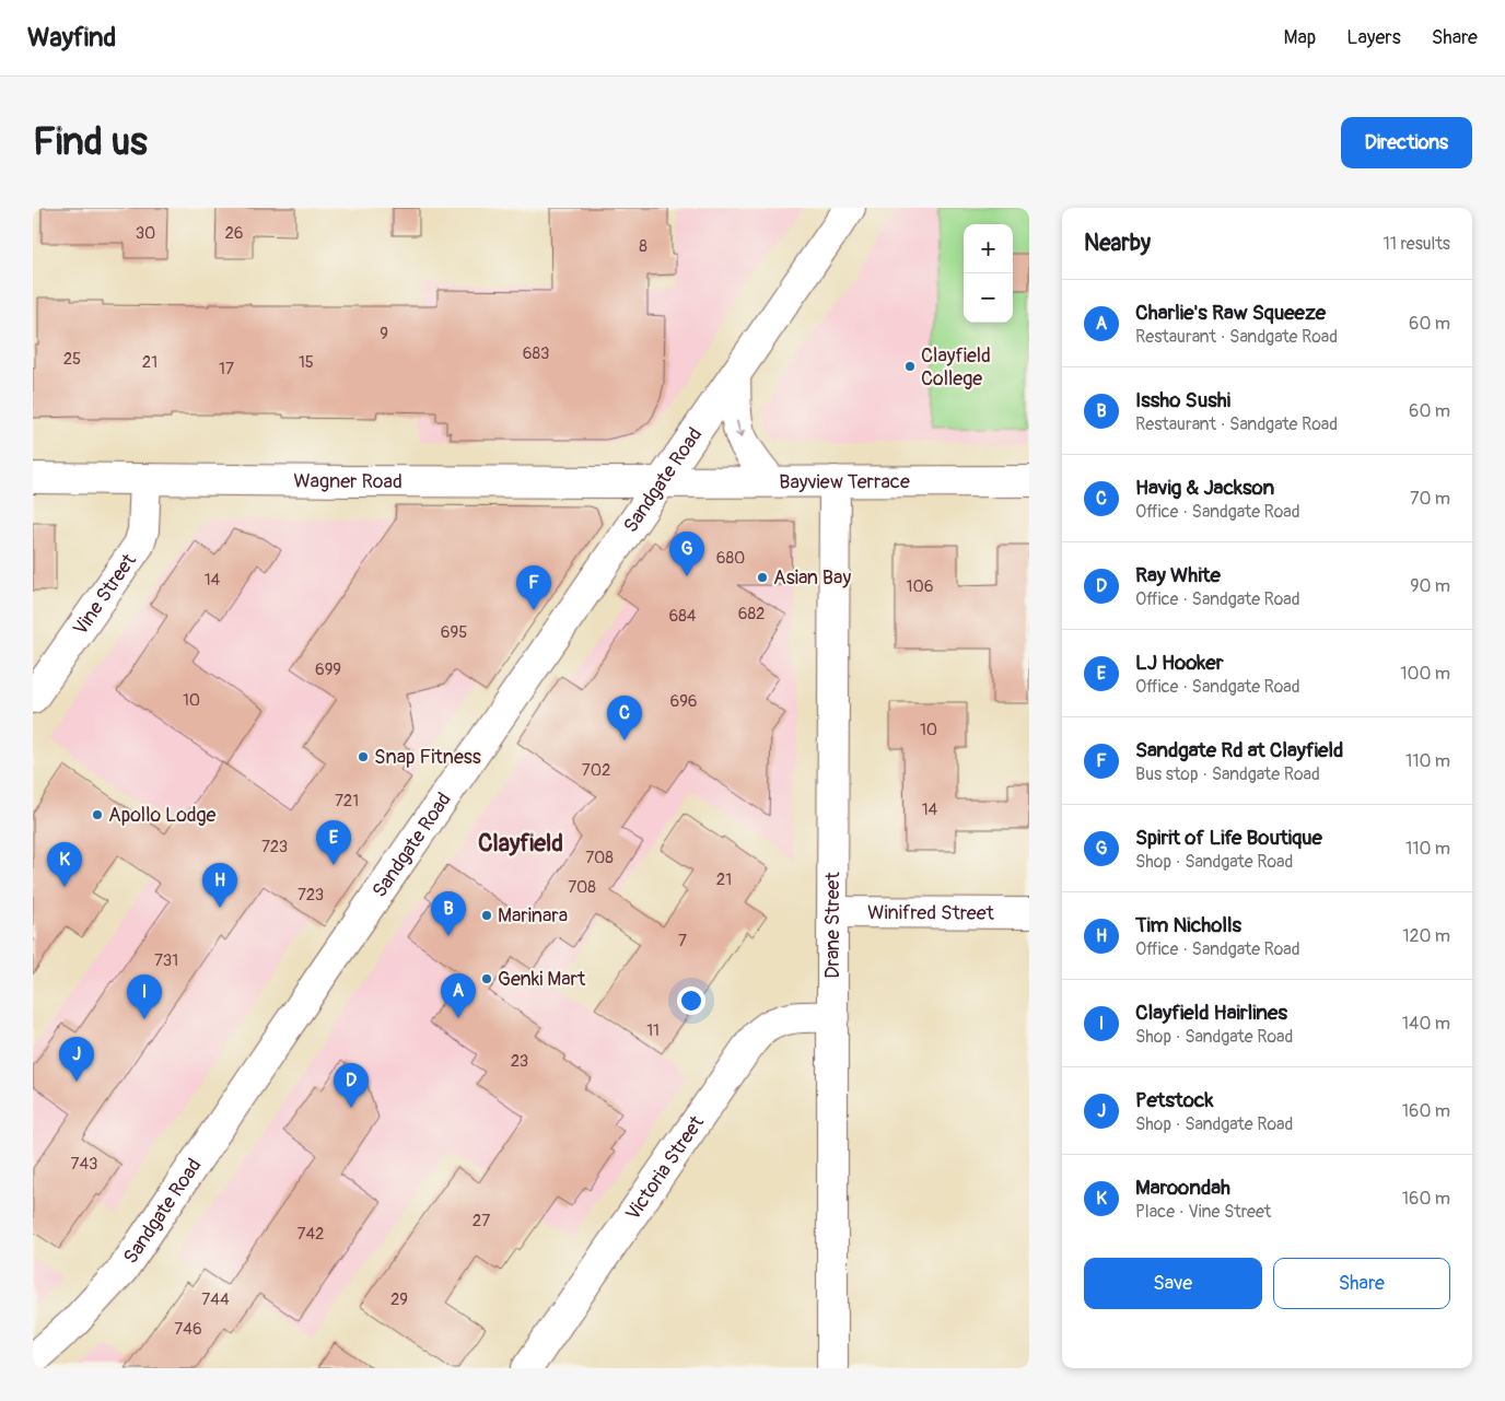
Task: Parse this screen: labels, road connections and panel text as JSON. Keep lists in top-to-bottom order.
{
  "streets": {
    "main road": [
      "Sandgate Road",
      "Wagner Road",
      "Bayview Terrace",
      "Vine Street",
      "Winifred Street",
      "Drane Street",
      "Victoria Street"
    ]
  },
  "crossings": [
    ["Sandgate Road", "Wagner Road"],
    ["Sandgate Road", "Bayview Terrace"],
    ["Wagner Road", "Bayview Terrace"],
    ["Wagner Road", "Vine Street"],
    ["Bayview Terrace", "Drane Street"],
    ["Winifred Street", "Drane Street"],
    ["Drane Street", "Victoria Street"]
  ],
  "districts": ["Clayfield"],
  "places": [
    "Clayfield College",
    "Asian Bay",
    "Snap Fitness",
    "Apollo Lodge",
    "Marinara",
    "Genki Mart"
  ],
  "house_numbers": [
    "30",
    "26",
    "8",
    "9",
    "683",
    "25",
    "21",
    "15",
    "17",
    "680",
    "14",
    "106",
    "682",
    "684",
    "695",
    "699",
    "10",
    "696",
    "10",
    "702",
    "721",
    "14",
    "723",
    "708",
    "21",
    "708",
    "723",
    "7",
    "731",
    "11",
    "23",
    "743",
    "27",
    "742",
    "744",
    "29",
    "746"
  ],
  "page": {
    "header": "Wayfind",
    "nav": ["Map", "Layers", "Share"],
    "buttons": [
      "Directions",
      ["Save", "Share"]
    ],
    "title": "Find us",
    "heading": ["Nearby", "11 results"],
    "map_buttons": ["+", "−"],
    "list": [
      {
        "mark": "A",
        "name": "Charlie's Raw Squeeze",
        "note": "Restaurant · Sandgate Road",
        "value": "60 m"
      },
      {
        "mark": "B",
        "name": "Issho Sushi",
        "note": "Restaurant · Sandgate Road",
        "value": "60 m"
      },
      {
        "mark": "C",
        "name": "Havig & Jackson",
        "note": "Office · Sandgate Road",
        "value": "70 m"
      },
      {
        "mark": "D",
        "name": "Ray White",
        "note": "Office · Sandgate Road",
        "value": "90 m"
      },
      {
        "mark": "E",
        "name": "LJ Hooker",
        "note": "Office · Sandgate Road",
        "value": "100 m"
      },
      {
        "mark": "F",
        "name": "Sandgate Rd at Clayfield",
        "note": "Bus stop · Sandgate Road",
        "value": "110 m"
      },
      {
        "mark": "G",
        "name": "Spirit of Life Boutique",
        "note": "Shop · Sandgate Road",
        "value": "110 m"
      },
      {
        "mark": "H",
        "name": "Tim Nicholls",
        "note": "Office · Sandgate Road",
        "value": "120 m"
      },
      {
        "mark": "I",
        "name": "Clayfield Hairlines",
        "note": "Shop · Sandgate Road",
        "value": "140 m"
      },
      {
        "mark": "J",
        "name": "Petstock",
        "note": "Shop · Sandgate Road",
        "value": "160 m"
      },
      {
        "mark": "K",
        "name": "Maroondah",
        "note": "Place · Vine Street",
        "value": "160 m"
      }
    ],
    "pins": [
      "G",
      "F",
      "C",
      "E",
      "K",
      "H",
      "B",
      "A",
      "I",
      "J",
      "D"
    ]
  }
}
